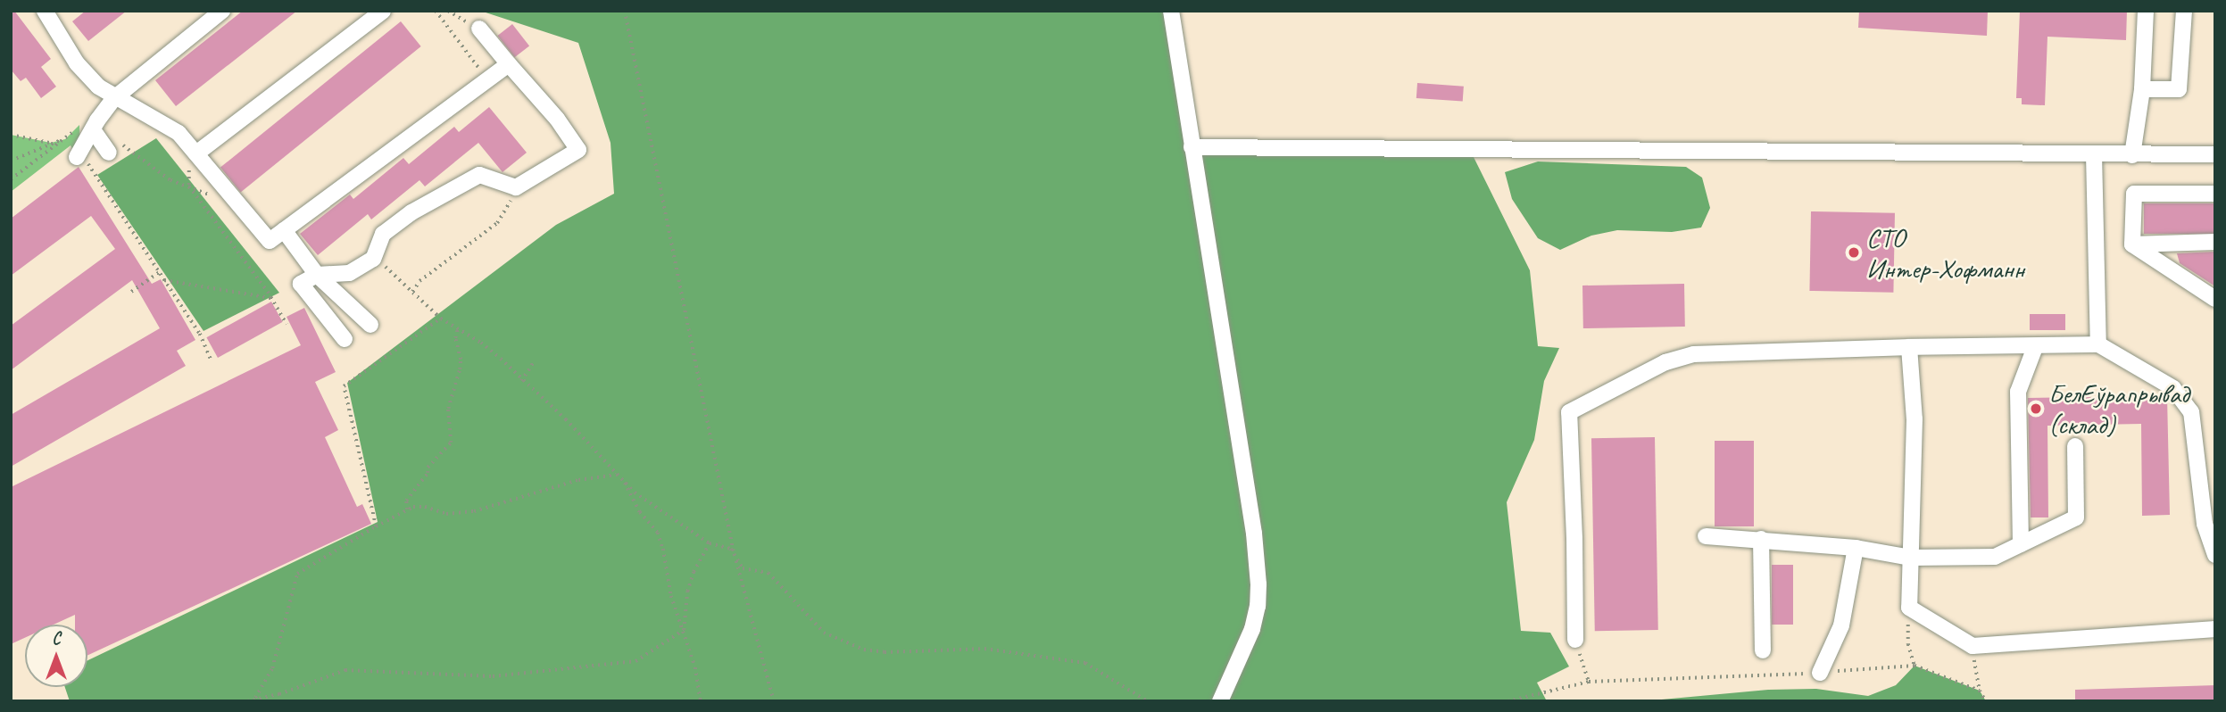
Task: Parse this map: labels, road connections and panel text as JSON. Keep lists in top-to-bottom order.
{
  "places": ["СТО Интер-Хофманн", "БелЕўрапрывад (склад)"],
  "north": "top"
}
